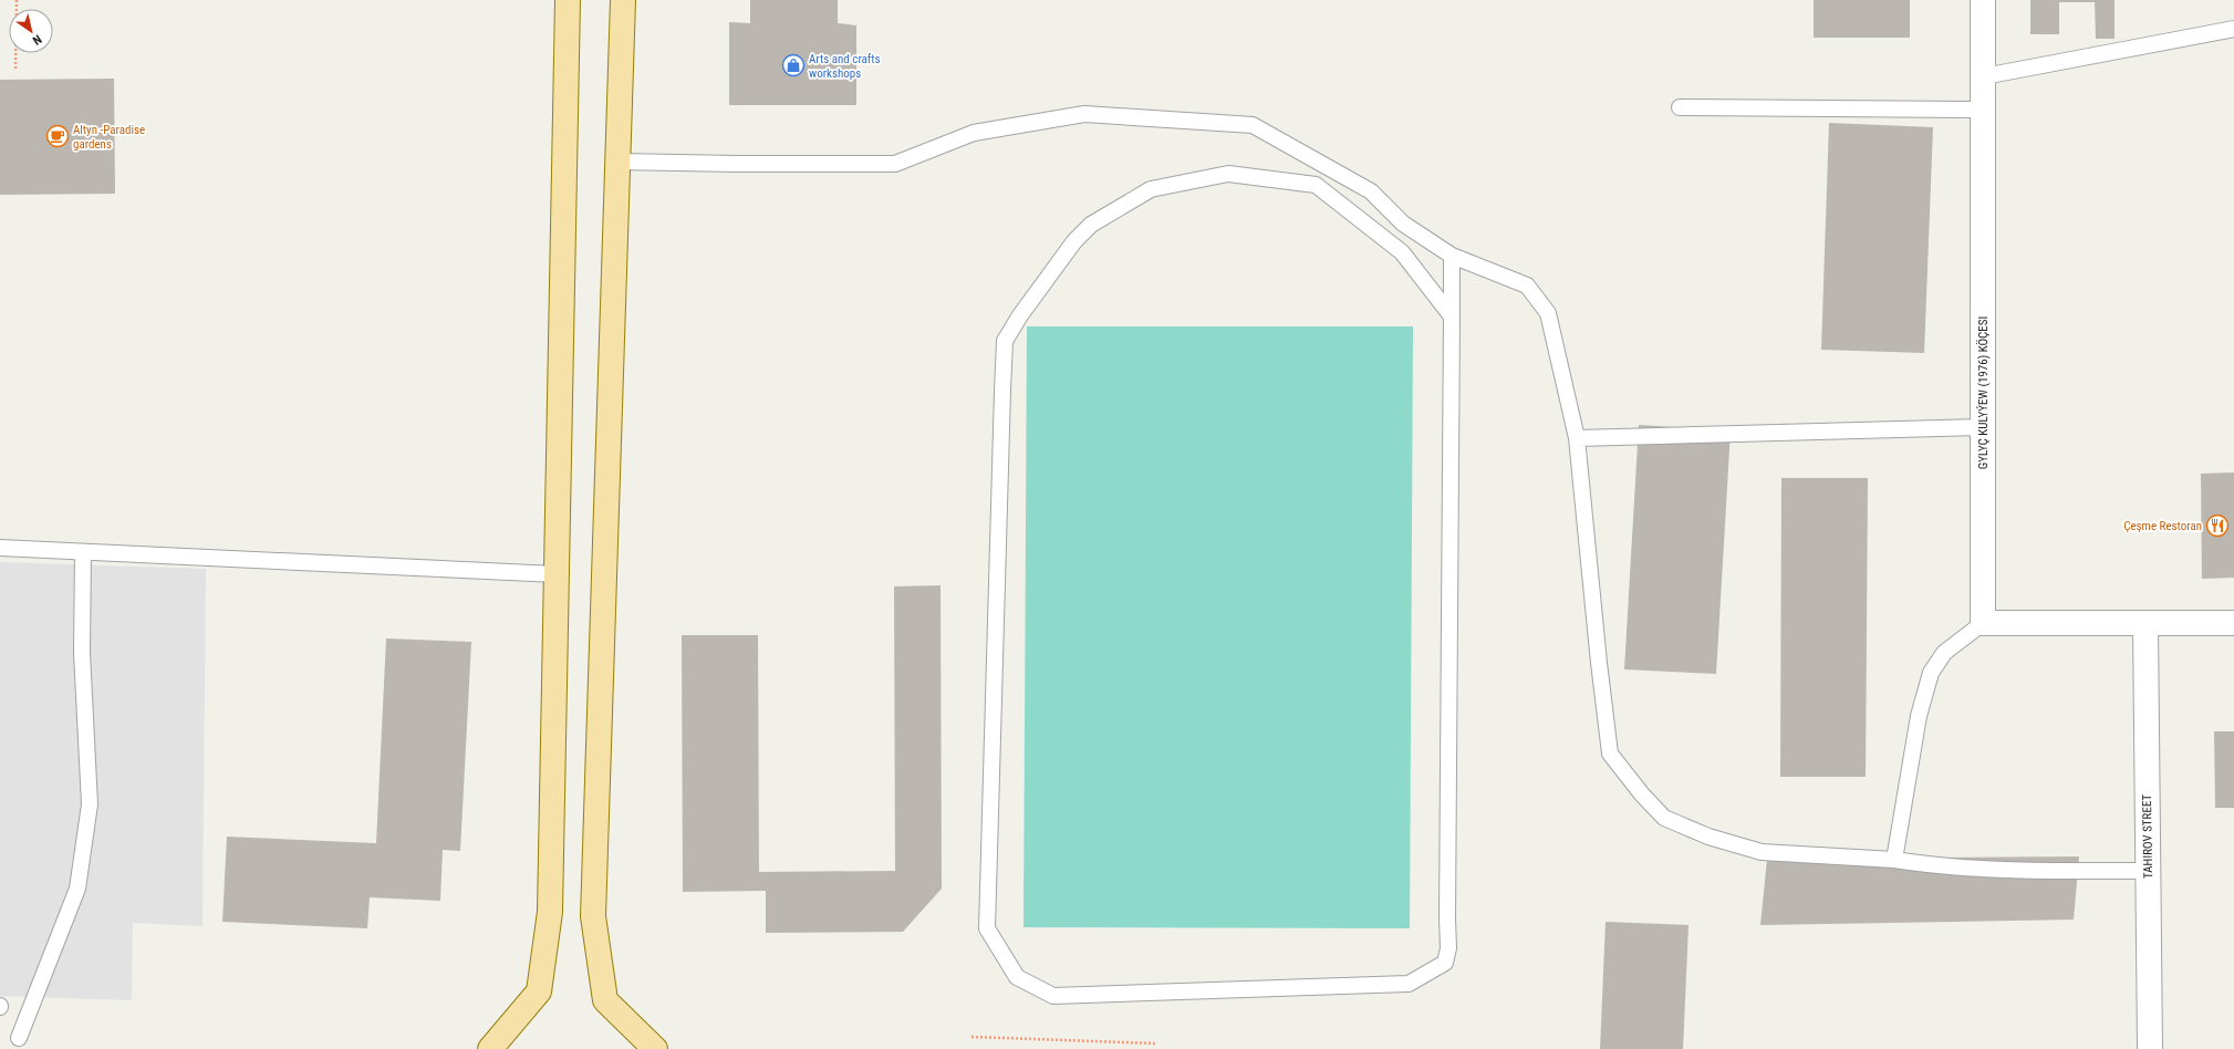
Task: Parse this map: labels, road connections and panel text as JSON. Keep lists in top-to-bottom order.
{
  "streets": {
    "street": ["GYLYÇ KULYÝEW (1976) KÖÇESI", "TAHIROV STREET"]
  },
  "places": {
    "shop": ["Arts and сrafts workshops"],
    "cafe": ["Altyn -Paradise gardens"],
    "restaurant": ["Çeşme Restoran"]
  },
  "north": "bottom right"
}
